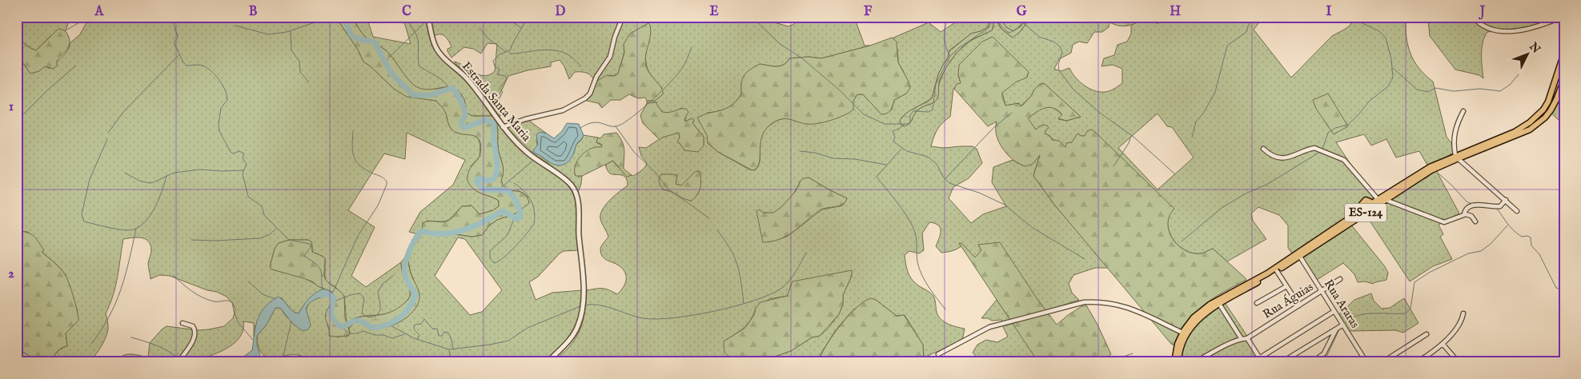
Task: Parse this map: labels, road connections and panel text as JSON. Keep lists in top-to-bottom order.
{
  "streets": {
    "main road": ["ES-124"],
    "street": ["Estrada Santa Maria", "Rua Águias", "Rua Araras"]
  },
  "crossings": [
    ["ES-124", "Rua Araras"],
    ["Rua Águias", "Rua Araras"]
  ],
  "north": "top right",
  "grid": {
    "columns": [
      "A",
      "B",
      "C",
      "D",
      "E",
      "F",
      "G",
      "H",
      "I",
      "J"
    ],
    "rows": ["1", "2"]
  }
}
